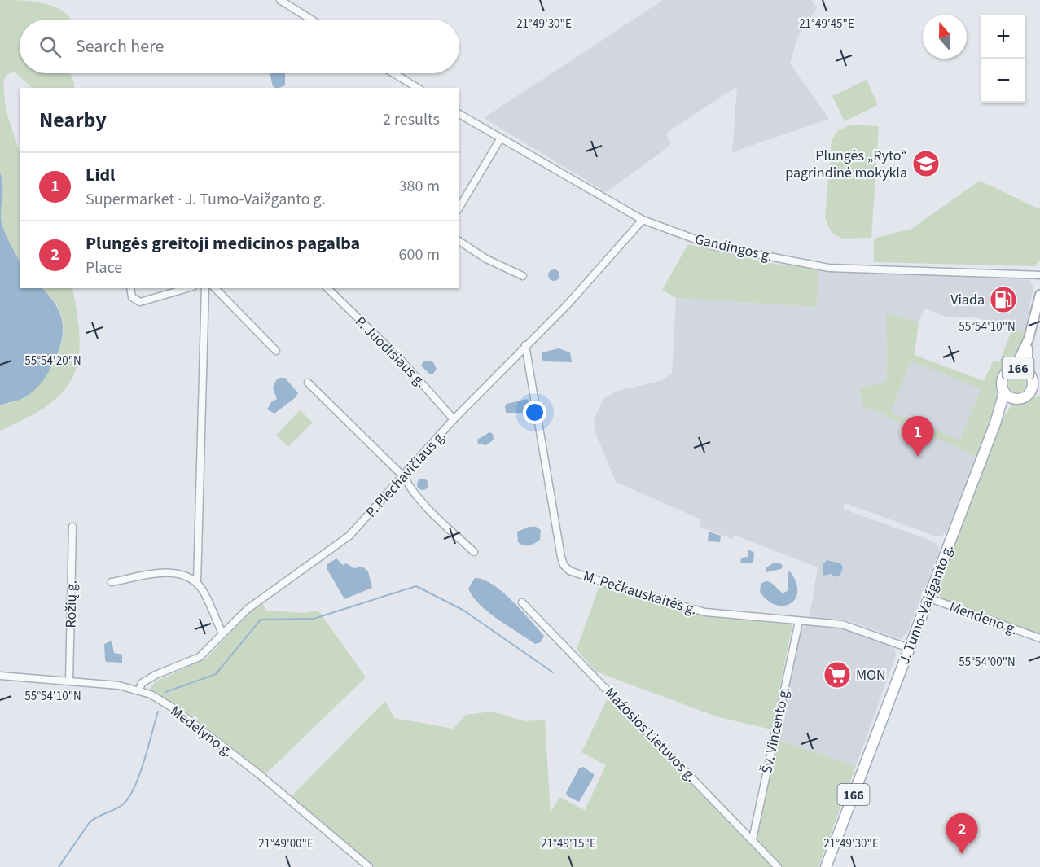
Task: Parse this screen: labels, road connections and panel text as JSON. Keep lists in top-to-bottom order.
{
  "streets": {
    "main road": ["166", "J. Tumo-Vaižganto g."],
    "street": [
      "Gandingos g.",
      "P. Juodišiaus g.",
      "P. Plechavičiaus g.",
      "M. Pečkauskaitės g.",
      "Rožių g.",
      "Mendeno g.",
      "Šv. Vincento g.",
      "Medelyno g.",
      "Mažosios Lietuvos g."
    ]
  },
  "crossings": [
    ["Gandingos g.", "P. Plechavičiaus g."],
    ["P. Juodišiaus g.", "P. Plechavičiaus g."],
    ["166", "J. Tumo-Vaižganto g."],
    ["P. Plechavičiaus g.", "M. Pečkauskaitės g."],
    ["P. Plechavičiaus g.", "Medelyno g."],
    ["M. Pečkauskaitės g.", "J. Tumo-Vaižganto g."],
    ["M. Pečkauskaitės g.", "Šv. Vincento g."],
    ["Rožių g.", "Medelyno g."],
    ["J. Tumo-Vaižganto g.", "Mendeno g."],
    ["Šv. Vincento g.", "Mažosios Lietuvos g."]
  ],
  "places": {
    "school or university": ["Plungės „Ryto“ pagrindinė mokykla"],
    "fuel station": ["Viada"],
    "supermarket": ["MON"]
  },
  "north": "top",
  "page": {
    "map_buttons": ["+", "−"],
    "search": "Search here",
    "heading": ["Nearby", "2 results"],
    "list": [
      {
        "mark": "1",
        "name": "Lidl",
        "note": "Supermarket · J. Tumo-Vaižganto g.",
        "value": "380 m"
      },
      {
        "mark": "2",
        "name": "Plungės greitoji medicinos pagalba",
        "note": "Place",
        "value": "600 m"
      }
    ],
    "pins": ["1", "2"]
  },
  "coordinates": [
    "21°49'30\"E",
    "21°49'45\"E",
    "55°54'10\"N",
    "55°54'20\"N",
    "55°54'00\"N",
    "21°49'00\"E",
    "21°49'15\"E"
  ]
}
